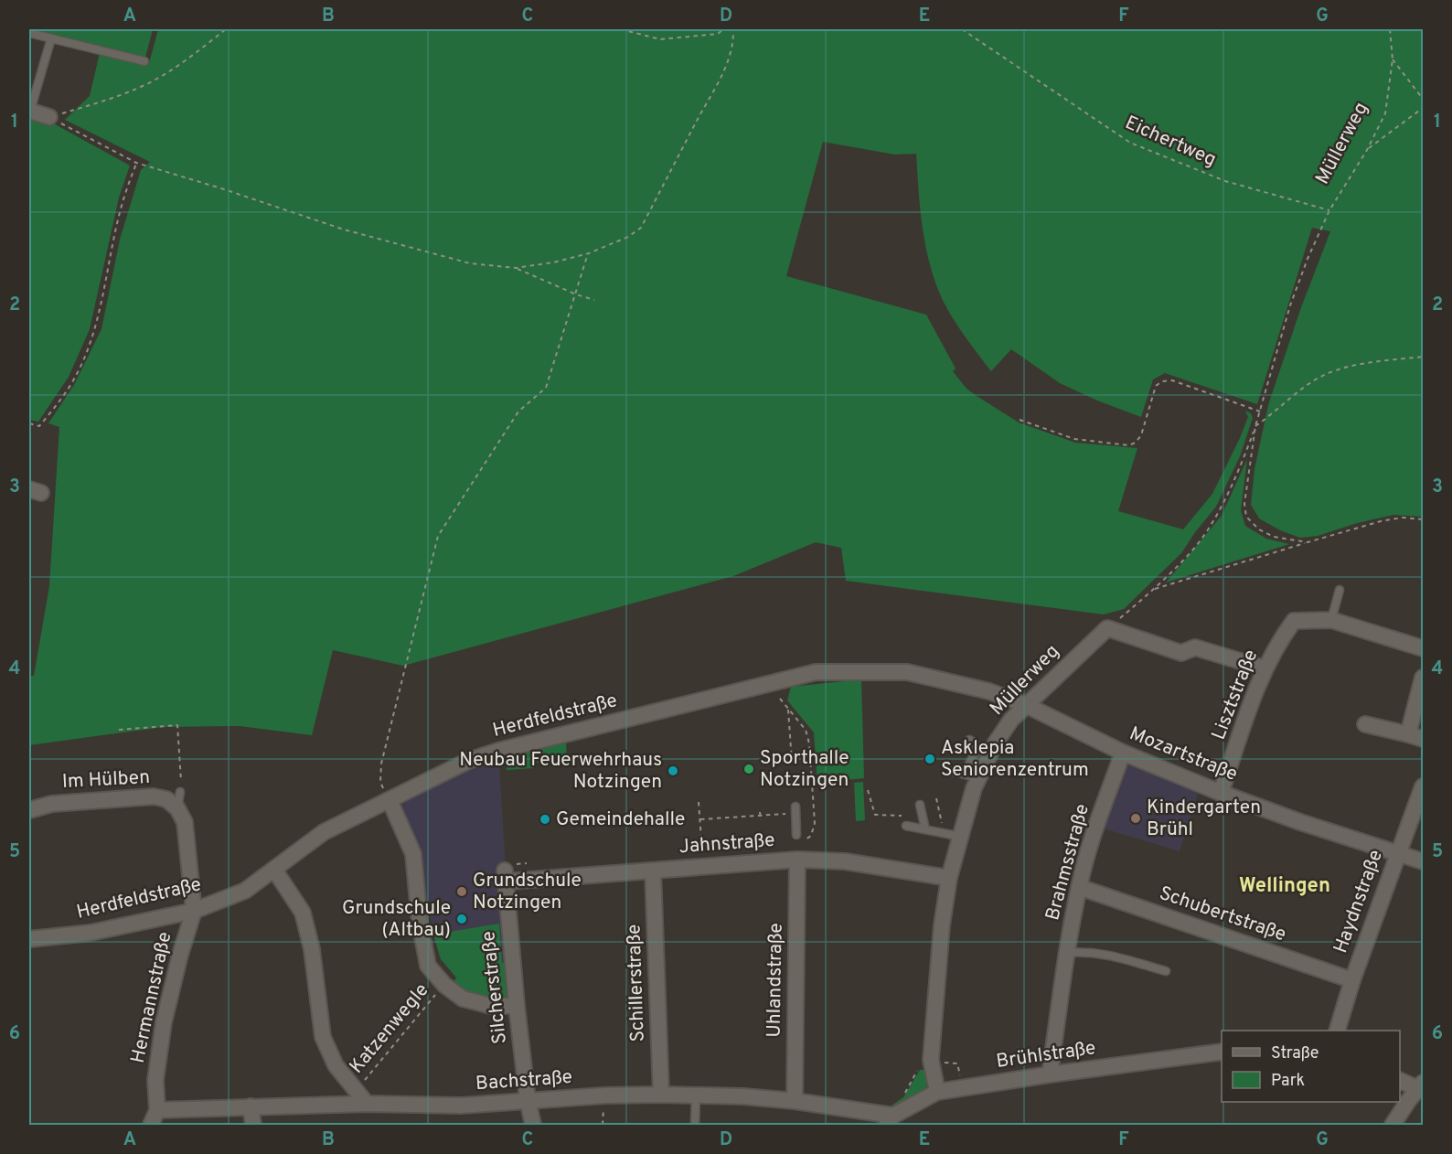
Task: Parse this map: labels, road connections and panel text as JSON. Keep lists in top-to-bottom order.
{
  "streets": {
    "street": [
      "Müllerweg",
      "Lisztstraße",
      "Herdfeldstraße",
      "Mozartstraße",
      "Im Hülben",
      "Jahnstraße",
      "Brahmsstraße",
      "Haydnstraße",
      "Schubertstraße",
      "Uhlandstraße",
      "Schillerstraße",
      "Silcherstraße",
      "Hermannstraße",
      "Brühlstraße",
      "Bachstraße"
    ],
    "path": ["Eichertweg", "Katzenwegle"]
  },
  "crossings": [
    ["Eichertweg", "Müllerweg"],
    ["Müllerweg", "Herdfeldstraße"],
    ["Müllerweg", "Mozartstraße"],
    ["Müllerweg", "Jahnstraße"],
    ["Müllerweg", "Brühlstraße"],
    ["Lisztstraße", "Mozartstraße"],
    ["Herdfeldstraße", "Mozartstraße"],
    ["Herdfeldstraße", "Hermannstraße"],
    ["Mozartstraße", "Brahmsstraße"],
    ["Mozartstraße", "Haydnstraße"],
    ["Jahnstraße", "Uhlandstraße"],
    ["Jahnstraße", "Schillerstraße"],
    ["Jahnstraße", "Silcherstraße"],
    ["Brahmsstraße", "Schubertstraße"],
    ["Brahmsstraße", "Brühlstraße"],
    ["Haydnstraße", "Schubertstraße"],
    ["Uhlandstraße", "Bachstraße"],
    ["Schillerstraße", "Bachstraße"],
    ["Silcherstraße", "Bachstraße"],
    ["Hermannstraße", "Bachstraße"],
    ["Brühlstraße", "Bachstraße"]
  ],
  "districts": ["Wellingen"],
  "places": [
    "Asklepia Seniorenzentrum",
    "Sporthalle Notzingen",
    "Neubau Feuerwehrhaus Notzingen",
    "Kindergarten Brühl",
    "Gemeindehalle",
    "Grundschule Notzingen",
    "Grundschule (Altbau)"
  ],
  "legend": ["Straße", "Park"],
  "grid": {
    "columns": [
      "A",
      "B",
      "C",
      "D",
      "E",
      "F",
      "G"
    ],
    "rows": [
      "1",
      "2",
      "3",
      "4",
      "5",
      "6"
    ]
  }
}
